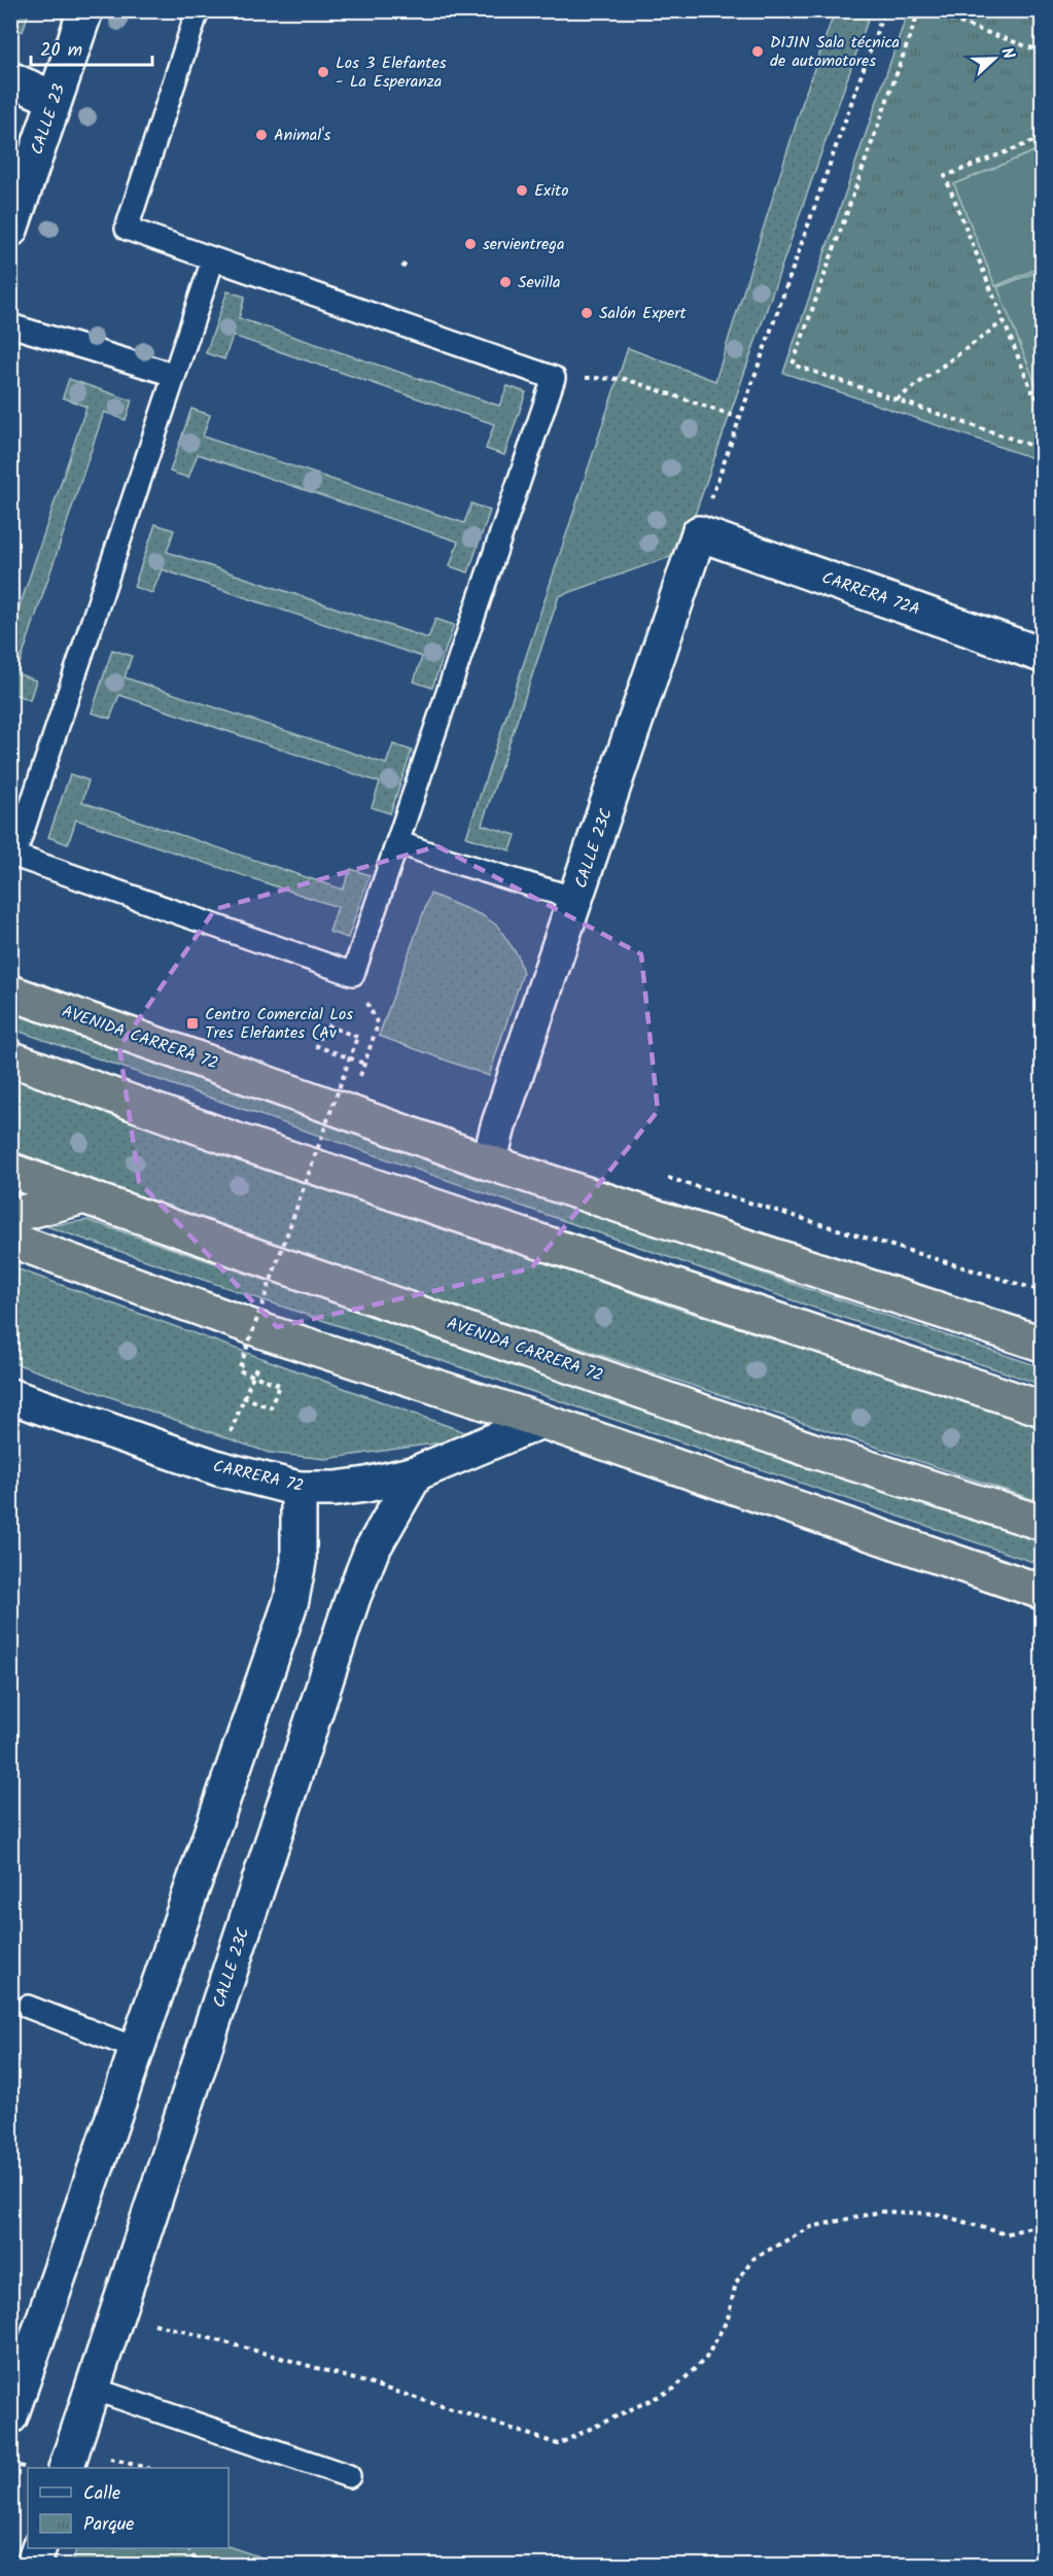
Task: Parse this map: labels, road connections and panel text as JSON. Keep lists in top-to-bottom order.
{
  "streets": {
    "highway": ["AVENIDA CARRERA 72"],
    "street": [
      "CALLE 23",
      "CARRERA 72A",
      "CALLE 23C",
      "CARRERA 72"
    ]
  },
  "crossings": [
    ["CARRERA 72A", "CALLE 23C"],
    ["CALLE 23C", "AVENIDA CARRERA 72"],
    ["CALLE 23C", "CARRERA 72"]
  ],
  "places": {
    "other": [
      "DIJIN Sala técnica de automotores",
      "Los 3 Elefantes - La Esperanza",
      "Animal's",
      "Exito",
      "servientrega",
      "Sevilla",
      "Salón Expert"
    ],
    "transit": ["Centro Comercial Los Tres Elefantes (Av"]
  },
  "legend": ["Calle", "Parque"],
  "scale_bar": "20 m",
  "north": "right"
}
